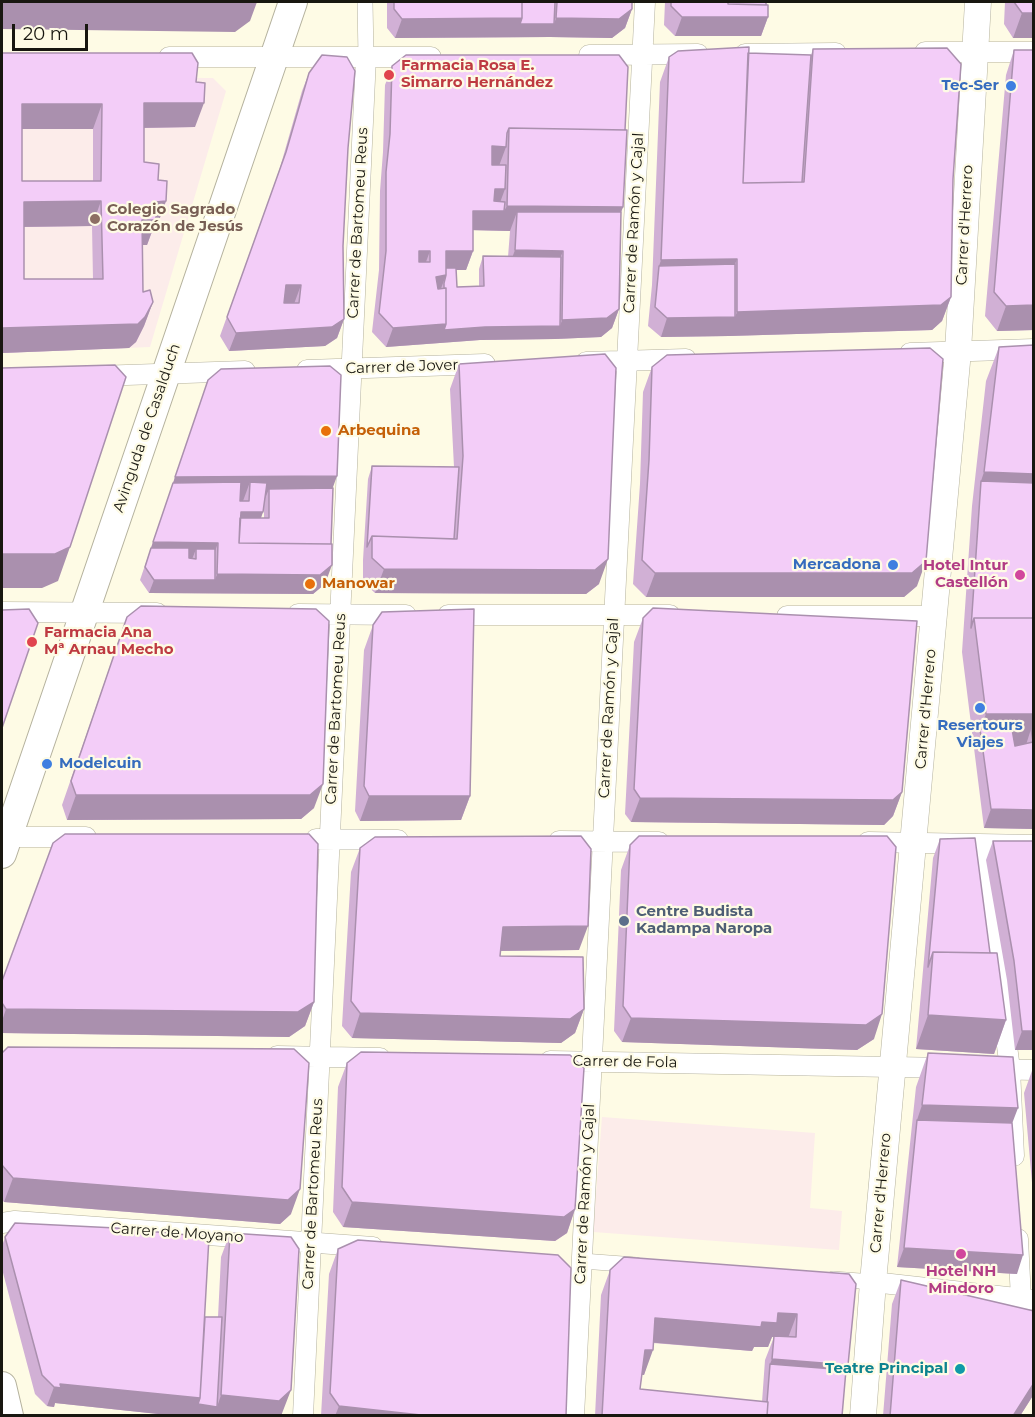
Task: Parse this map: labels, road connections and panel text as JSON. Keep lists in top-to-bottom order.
{
  "streets": {
    "main road": ["Avinguda de Casalduch"],
    "street": [
      "Carrer de Bartomeu Reus",
      "Carrer de Ramón y Cajal",
      "Carrer d'Herrero",
      "Carrer de Jover",
      "Carrer de Fola",
      "Carrer de Moyano"
    ]
  },
  "crossings": [
    ["Carrer de Bartomeu Reus", "Carrer de Jover"],
    ["Carrer de Bartomeu Reus", "Carrer de Moyano"],
    ["Carrer de Ramón y Cajal", "Carrer de Fola"],
    ["Carrer d'Herrero", "Carrer de Fola"]
  ],
  "places": [
    "Farmacia Rosa E. Simarro Hernández",
    "Tec-Ser",
    "Colegio Sagrado Corazón de Jesús",
    "Arbequina",
    "Mercadona",
    "Hotel Intur Castellón",
    "Manowar",
    "Farmacia Ana Mª Arnau Mecho",
    "Resertours Viajes",
    "Modelcuin",
    "Centre Budista Kadampa Naropa",
    "Hotel NH Mindoro",
    "Teatre Principal"
  ],
  "scale_bar": "20 m"
}
